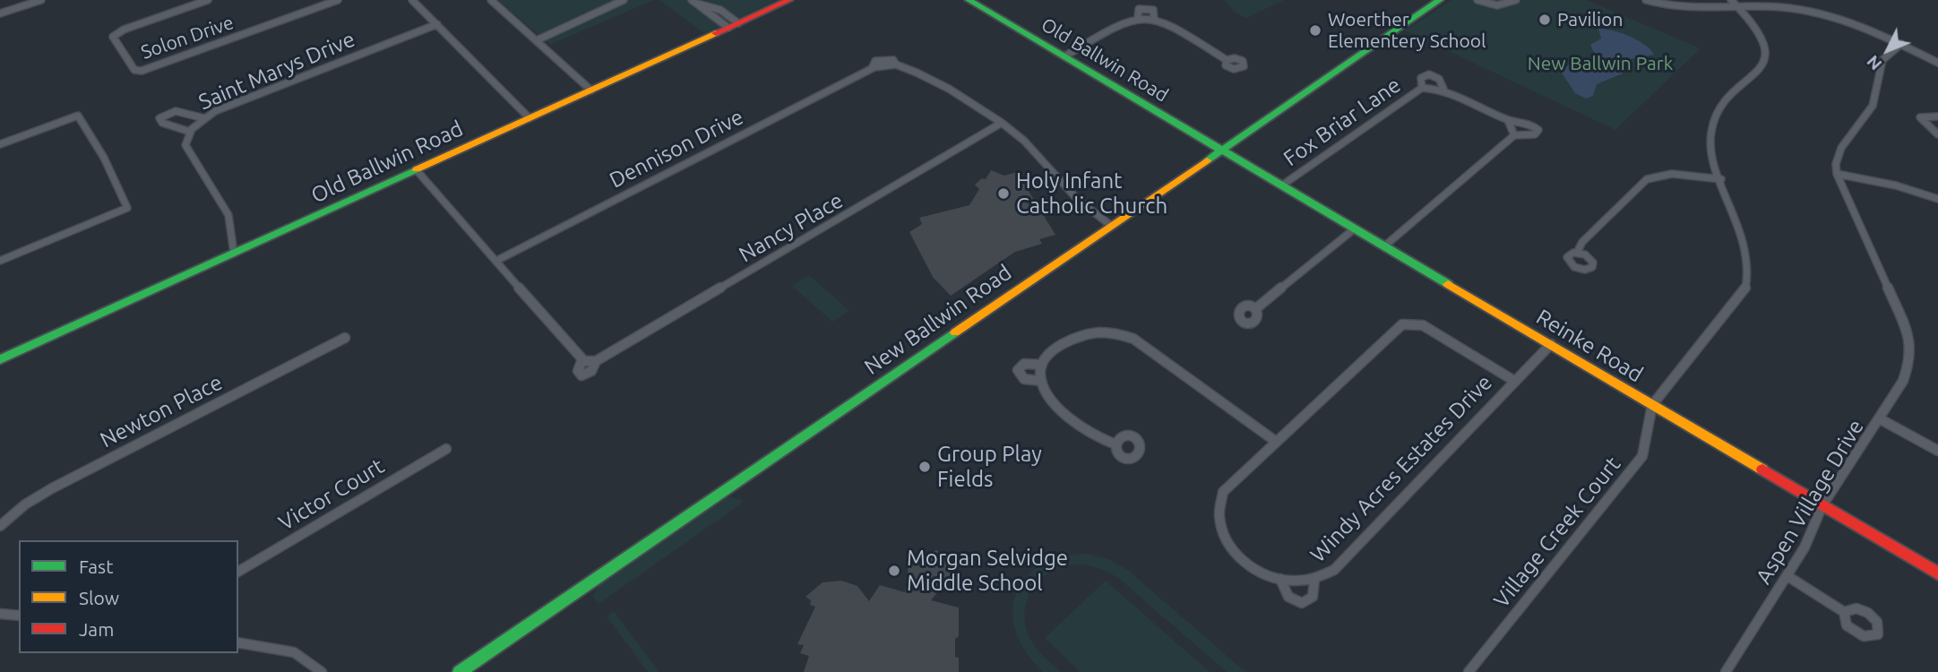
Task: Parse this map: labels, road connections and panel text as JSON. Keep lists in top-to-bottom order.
{
  "streets": {
    "street": [
      "Solon Drive",
      "Old Ballwin Road",
      "Saint Marys Drive",
      "Fox Briar Lane",
      "Dennison Drive",
      "Nancy Place",
      "New Ballwin Road",
      "Reinke Road",
      "Newton Place",
      "Windy Acres Estates Drive",
      "Victor Court",
      "Aspen Village Drive",
      "Village Creek Court"
    ]
  },
  "crossings": [
    ["Old Ballwin Road", "Saint Marys Drive"],
    ["Old Ballwin Road", "Nancy Place"],
    ["Old Ballwin Road", "New Ballwin Road"],
    ["Old Ballwin Road", "Reinke Road"],
    ["Fox Briar Lane", "Reinke Road"],
    ["Dennison Drive", "Nancy Place"],
    ["Dennison Drive", "New Ballwin Road"],
    ["New Ballwin Road", "Reinke Road"],
    ["Reinke Road", "Windy Acres Estates Drive"],
    ["Reinke Road", "Aspen Village Drive"],
    ["Reinke Road", "Village Creek Court"]
  ],
  "parks": ["New Ballwin Park"],
  "places": [
    "Pavilion",
    "Woerther Elementery School",
    "Holy Infant Catholic Church",
    "Group Play Fields",
    "Morgan Selvidge Middle School"
  ],
  "legend": ["Fast", "Slow", "Jam"],
  "north": "bottom left"
}
